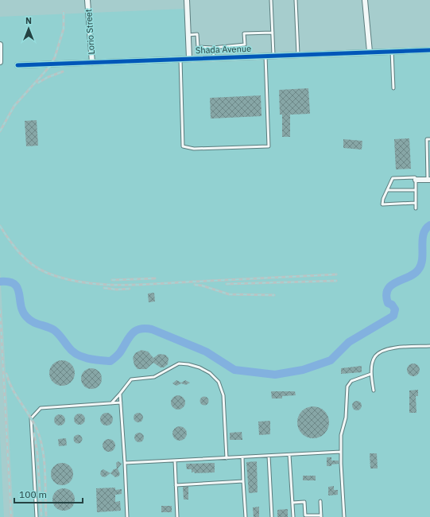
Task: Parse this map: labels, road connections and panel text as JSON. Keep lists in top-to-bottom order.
{
  "streets": {
    "street": ["Lorio Street", "Shada Avenue"]
  },
  "crossings": [
    ["Lorio Street", "Shada Avenue"]
  ],
  "scale_bar": "100 m",
  "north": "top"
}
